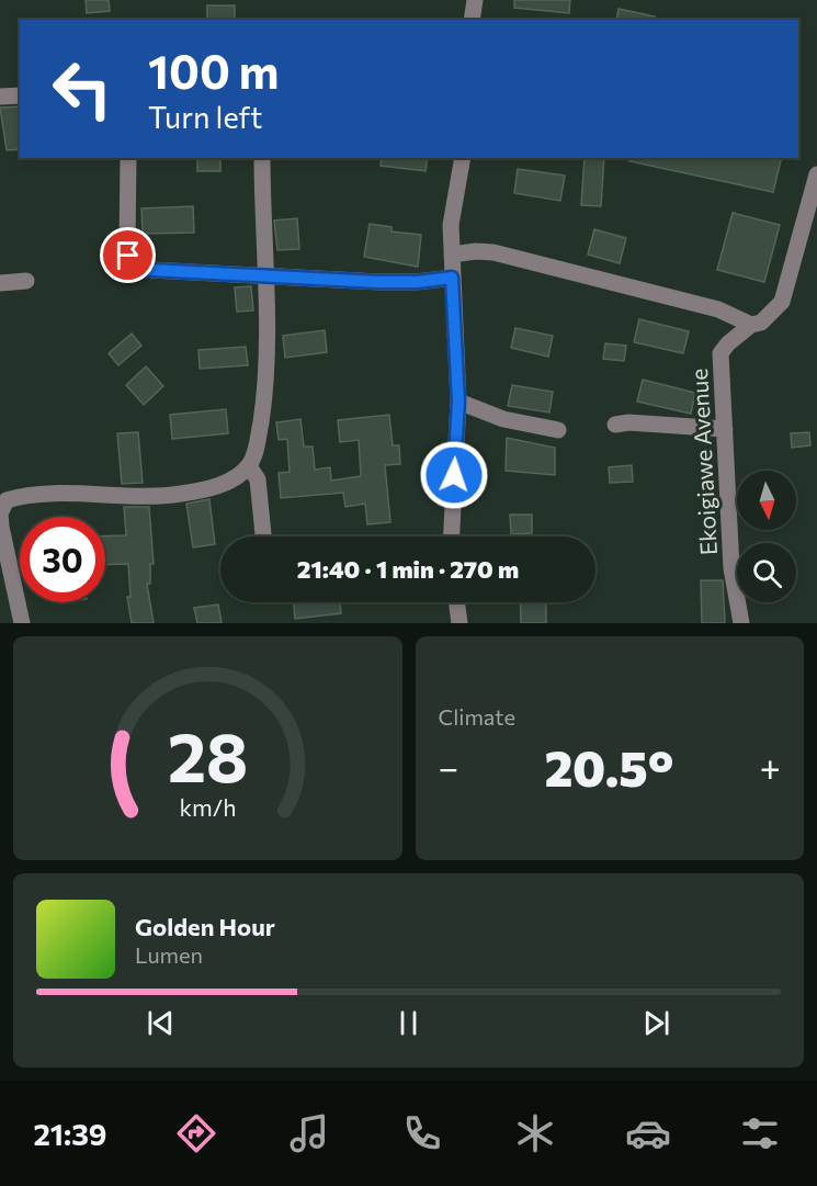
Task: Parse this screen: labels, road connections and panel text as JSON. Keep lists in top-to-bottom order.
{
  "streets": {
    "street": ["Ekoigiawe Avenue"]
  },
  "north": "bottom",
  "page": {
    "turn": ["100 m", "Turn left"],
    "limit": "30",
    "trip": "21:40 · 1 min · 270 m",
    "tile": "Climate",
    "heat": ["−", "20.5°", "+"],
    "song": ["Golden Hour", "Lumen"],
    "tabs": "21:39",
    "gauge": ["28", "km/h"]
  }
}
